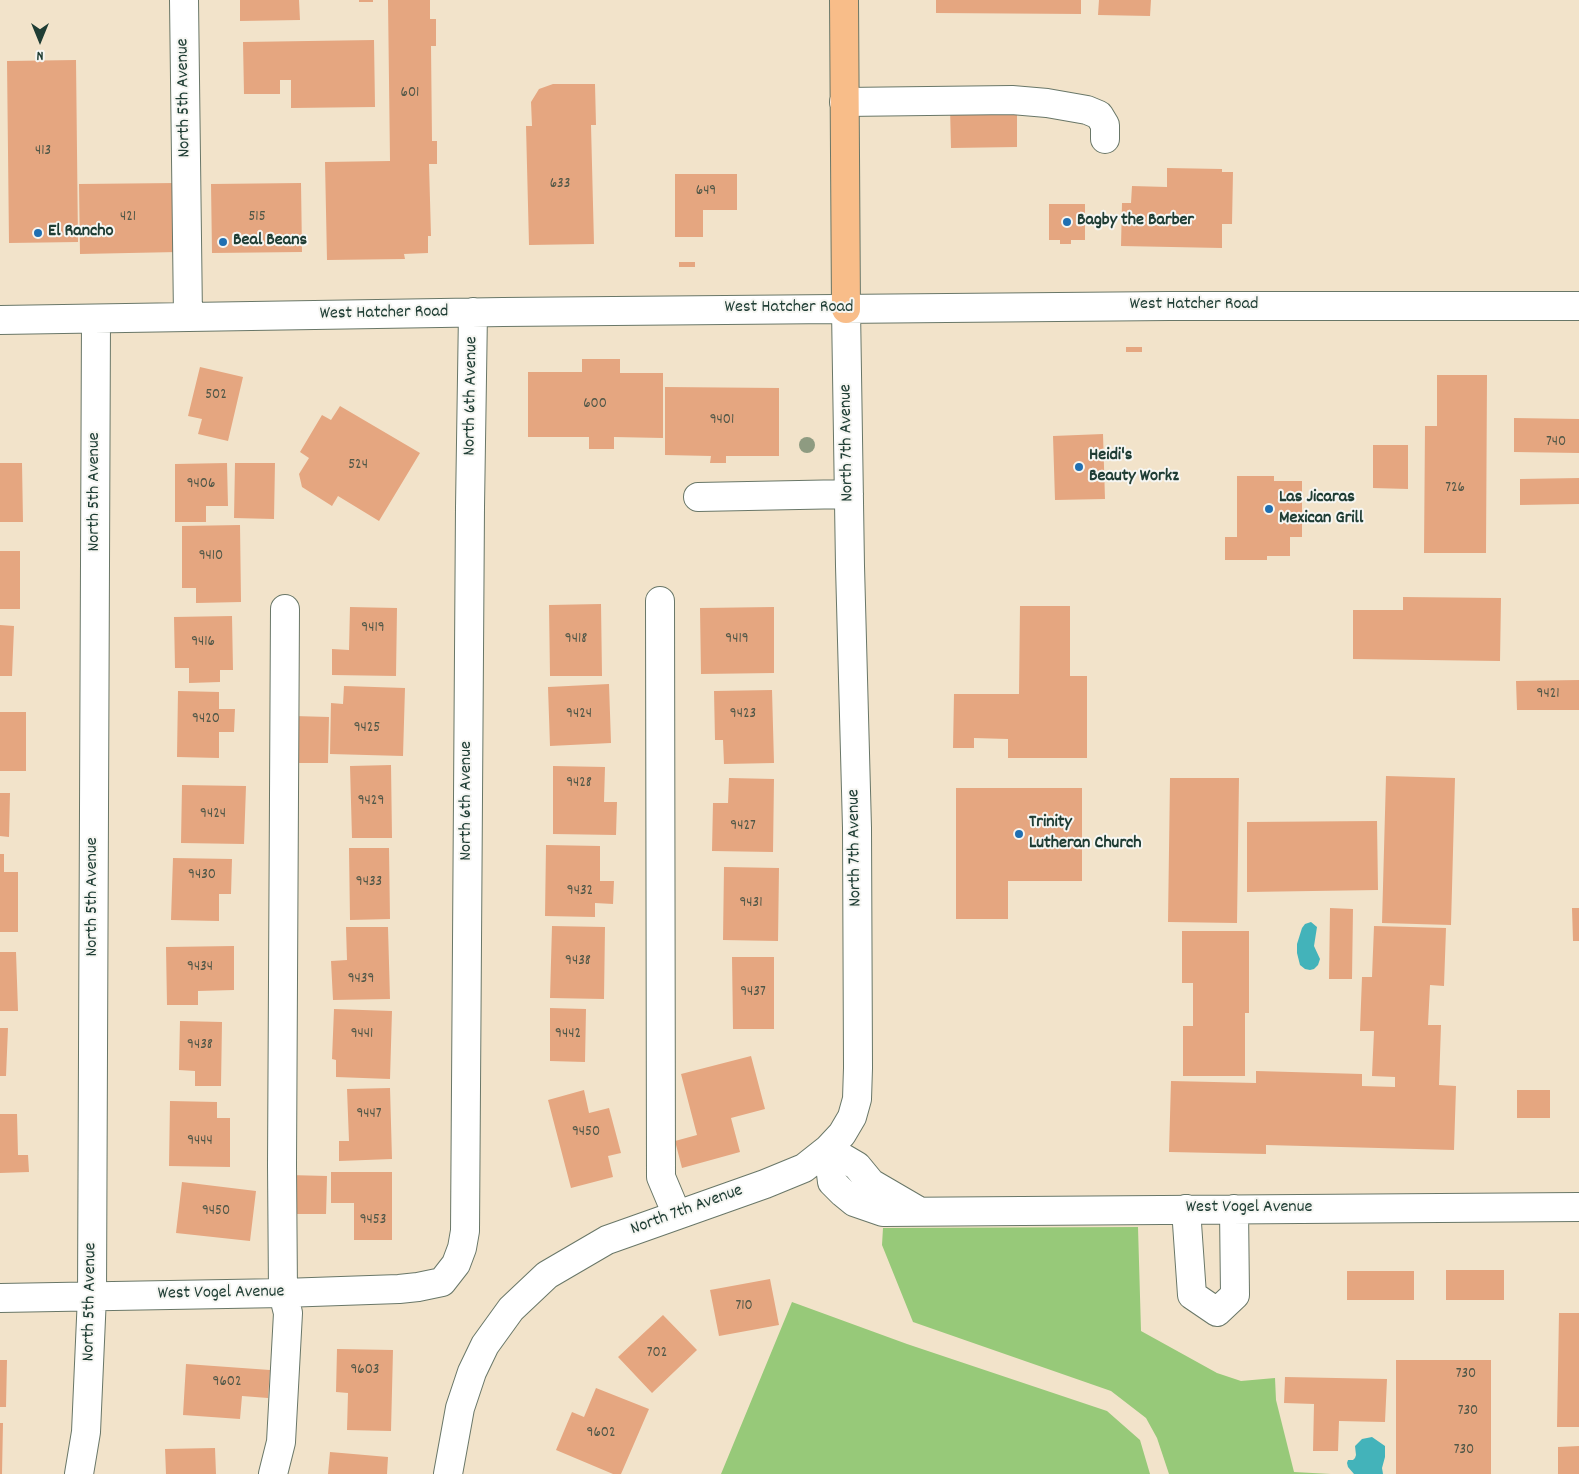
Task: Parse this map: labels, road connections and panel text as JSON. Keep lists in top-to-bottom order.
{
  "streets": {
    "main road": ["North 7th Avenue"],
    "street": [
      "North 5th Avenue",
      "West Hatcher Road",
      "North 6th Avenue",
      "West Vogel Avenue"
    ]
  },
  "crossings": [
    ["North 5th Avenue", "West Hatcher Road"],
    ["North 5th Avenue", "West Vogel Avenue"],
    ["West Hatcher Road", "North 6th Avenue"],
    ["West Hatcher Road", "North 7th Avenue"],
    ["North 6th Avenue", "West Vogel Avenue"],
    ["North 7th Avenue", "West Vogel Avenue"]
  ],
  "places": [
    "Bagby the Barber",
    "El Rancho",
    "Beal Beans",
    "Heidi's Beauty Workz",
    "Las Jicaras Mexican Grill",
    "Trinity Lutheran Church"
  ],
  "house_numbers": [
    "601",
    "413",
    "633",
    "649",
    "421",
    "515",
    "502",
    "600",
    "9401",
    "740",
    "524",
    "9406",
    "726",
    "9410",
    "9419",
    "9418",
    "9419",
    "9416",
    "9421",
    "9424",
    "9423",
    "9420",
    "9425",
    "9428",
    "9429",
    "9424",
    "9427",
    "9430",
    "9433",
    "9432",
    "9431",
    "9438",
    "9434",
    "9439",
    "9437",
    "9441",
    "9442",
    "9438",
    "9447",
    "9450",
    "9444",
    "9450",
    "9453",
    "710",
    "702",
    "9603",
    "730",
    "9602",
    "730",
    "9602",
    "730"
  ],
  "north": "bottom"
}
